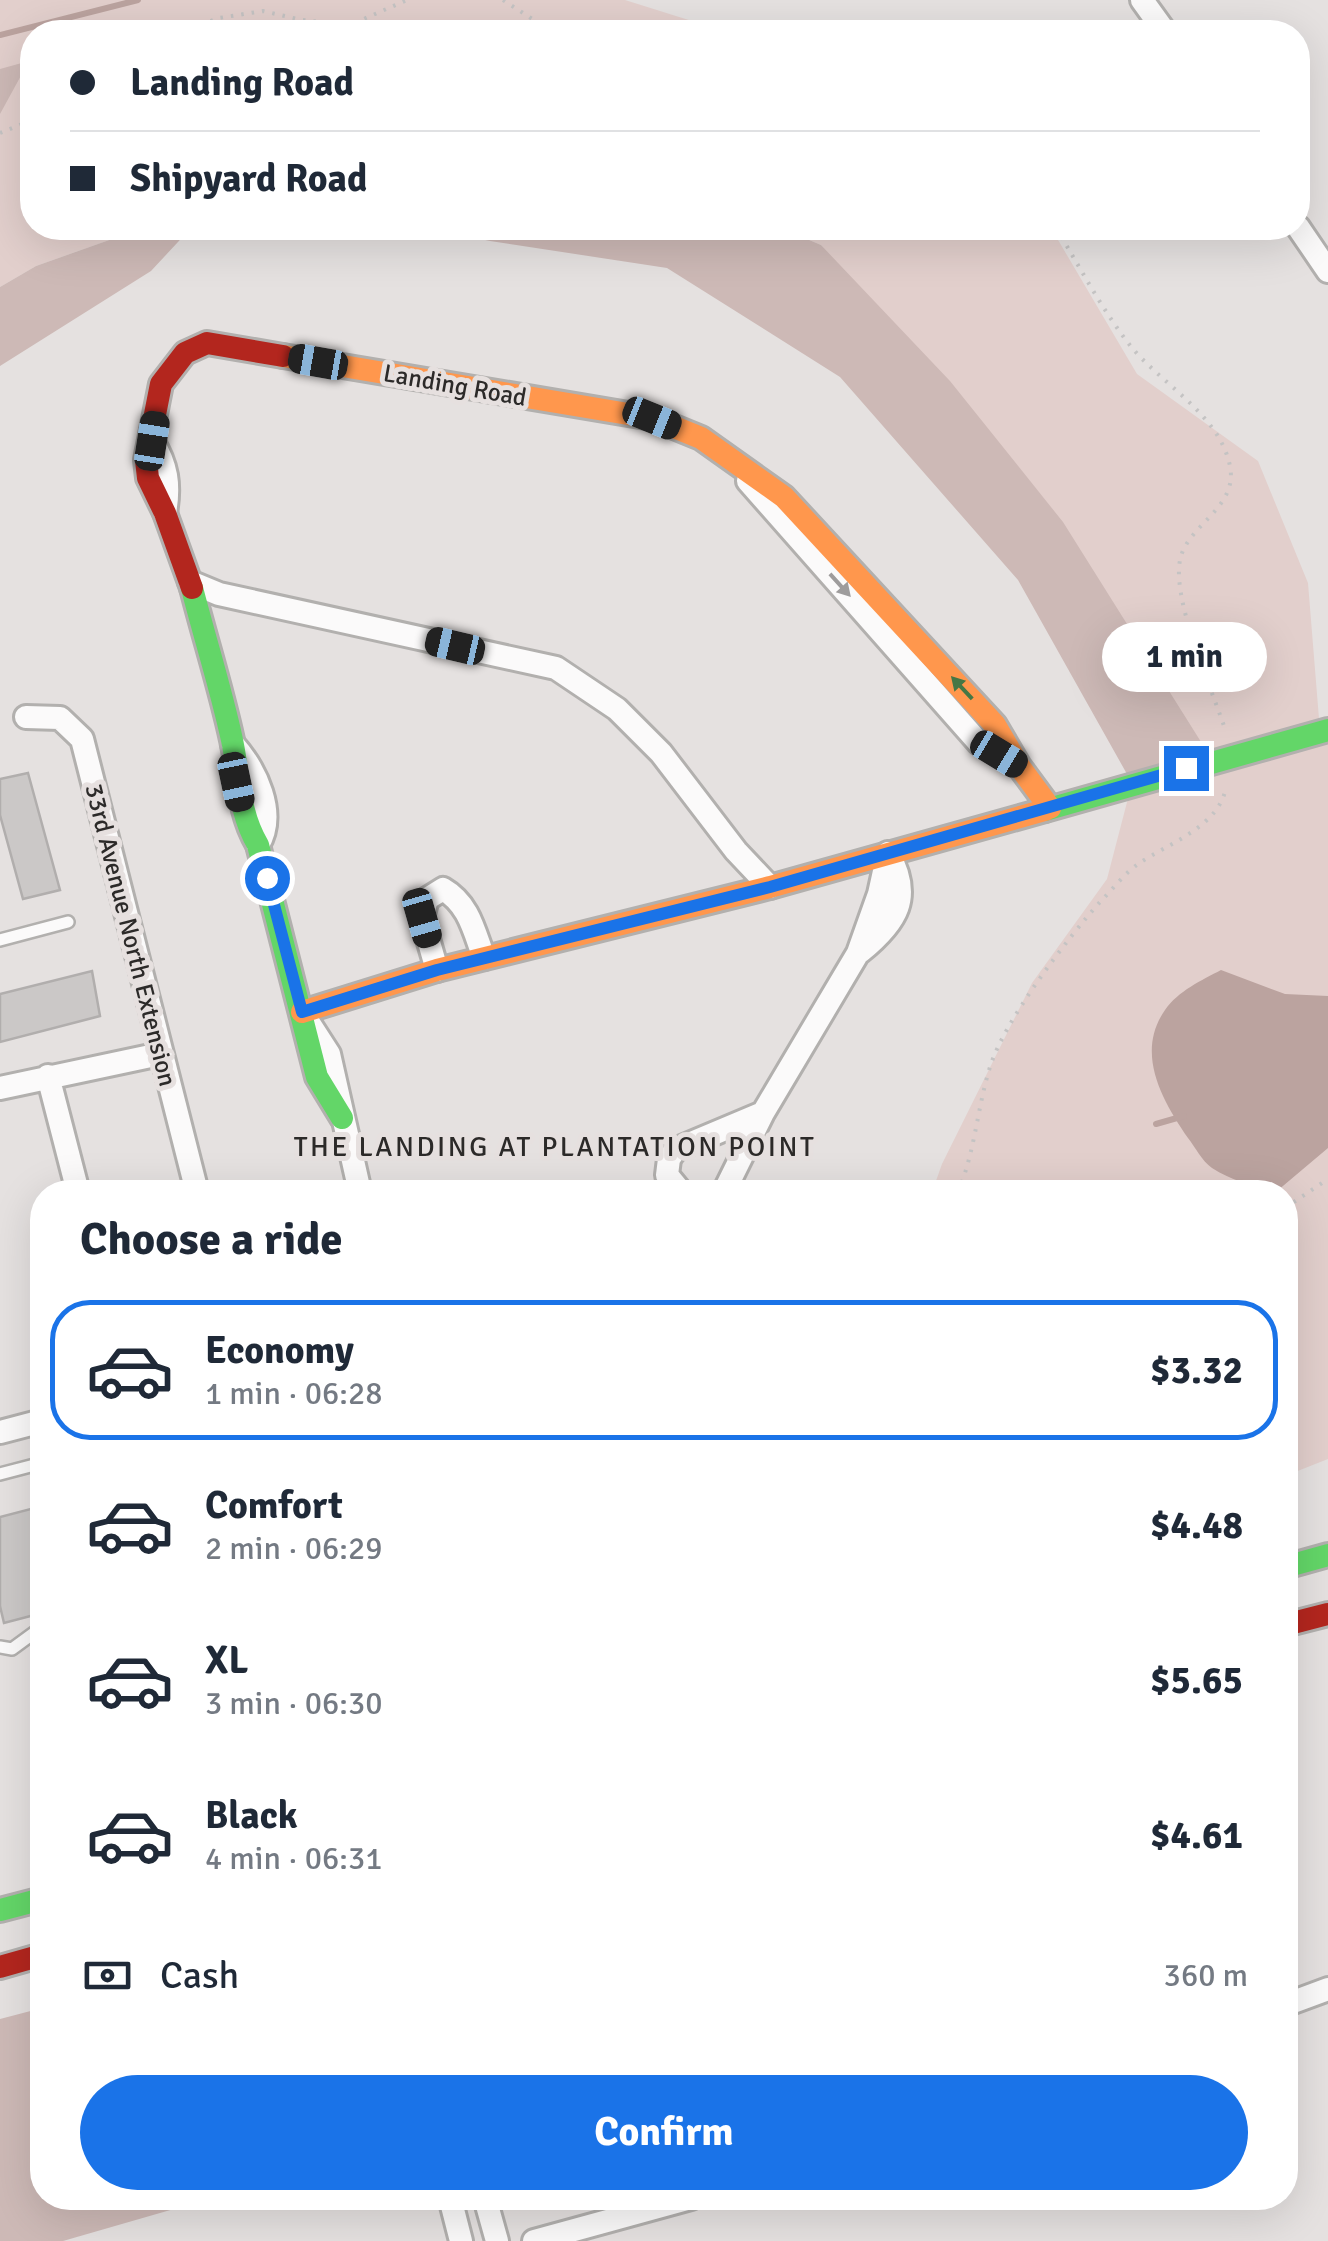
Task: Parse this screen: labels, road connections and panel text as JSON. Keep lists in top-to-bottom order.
{
  "streets": {
    "main road": ["Landing Road"],
    "street": ["33rd Avenue North Extension"]
  },
  "districts": ["THE LANDING AT PLANTATION POINT"],
  "page": {
    "banner": ["Landing Road", "Shipyard Road"],
    "bubble": "1 min",
    "heading": "Choose a ride",
    "list": [
      {
        "name": "Economy",
        "note": "1 min · 06:28",
        "value": "$3.32"
      },
      {
        "name": "Comfort",
        "note": "2 min · 06:29",
        "value": "$4.48"
      },
      {
        "name": "XL",
        "note": "3 min · 06:30",
        "value": "$5.65"
      },
      {
        "name": "Black",
        "note": "4 min · 06:31",
        "value": "$4.61"
      }
    ],
    "pay": ["Cash", "360 m"],
    "buttons": "Confirm"
  }
}
